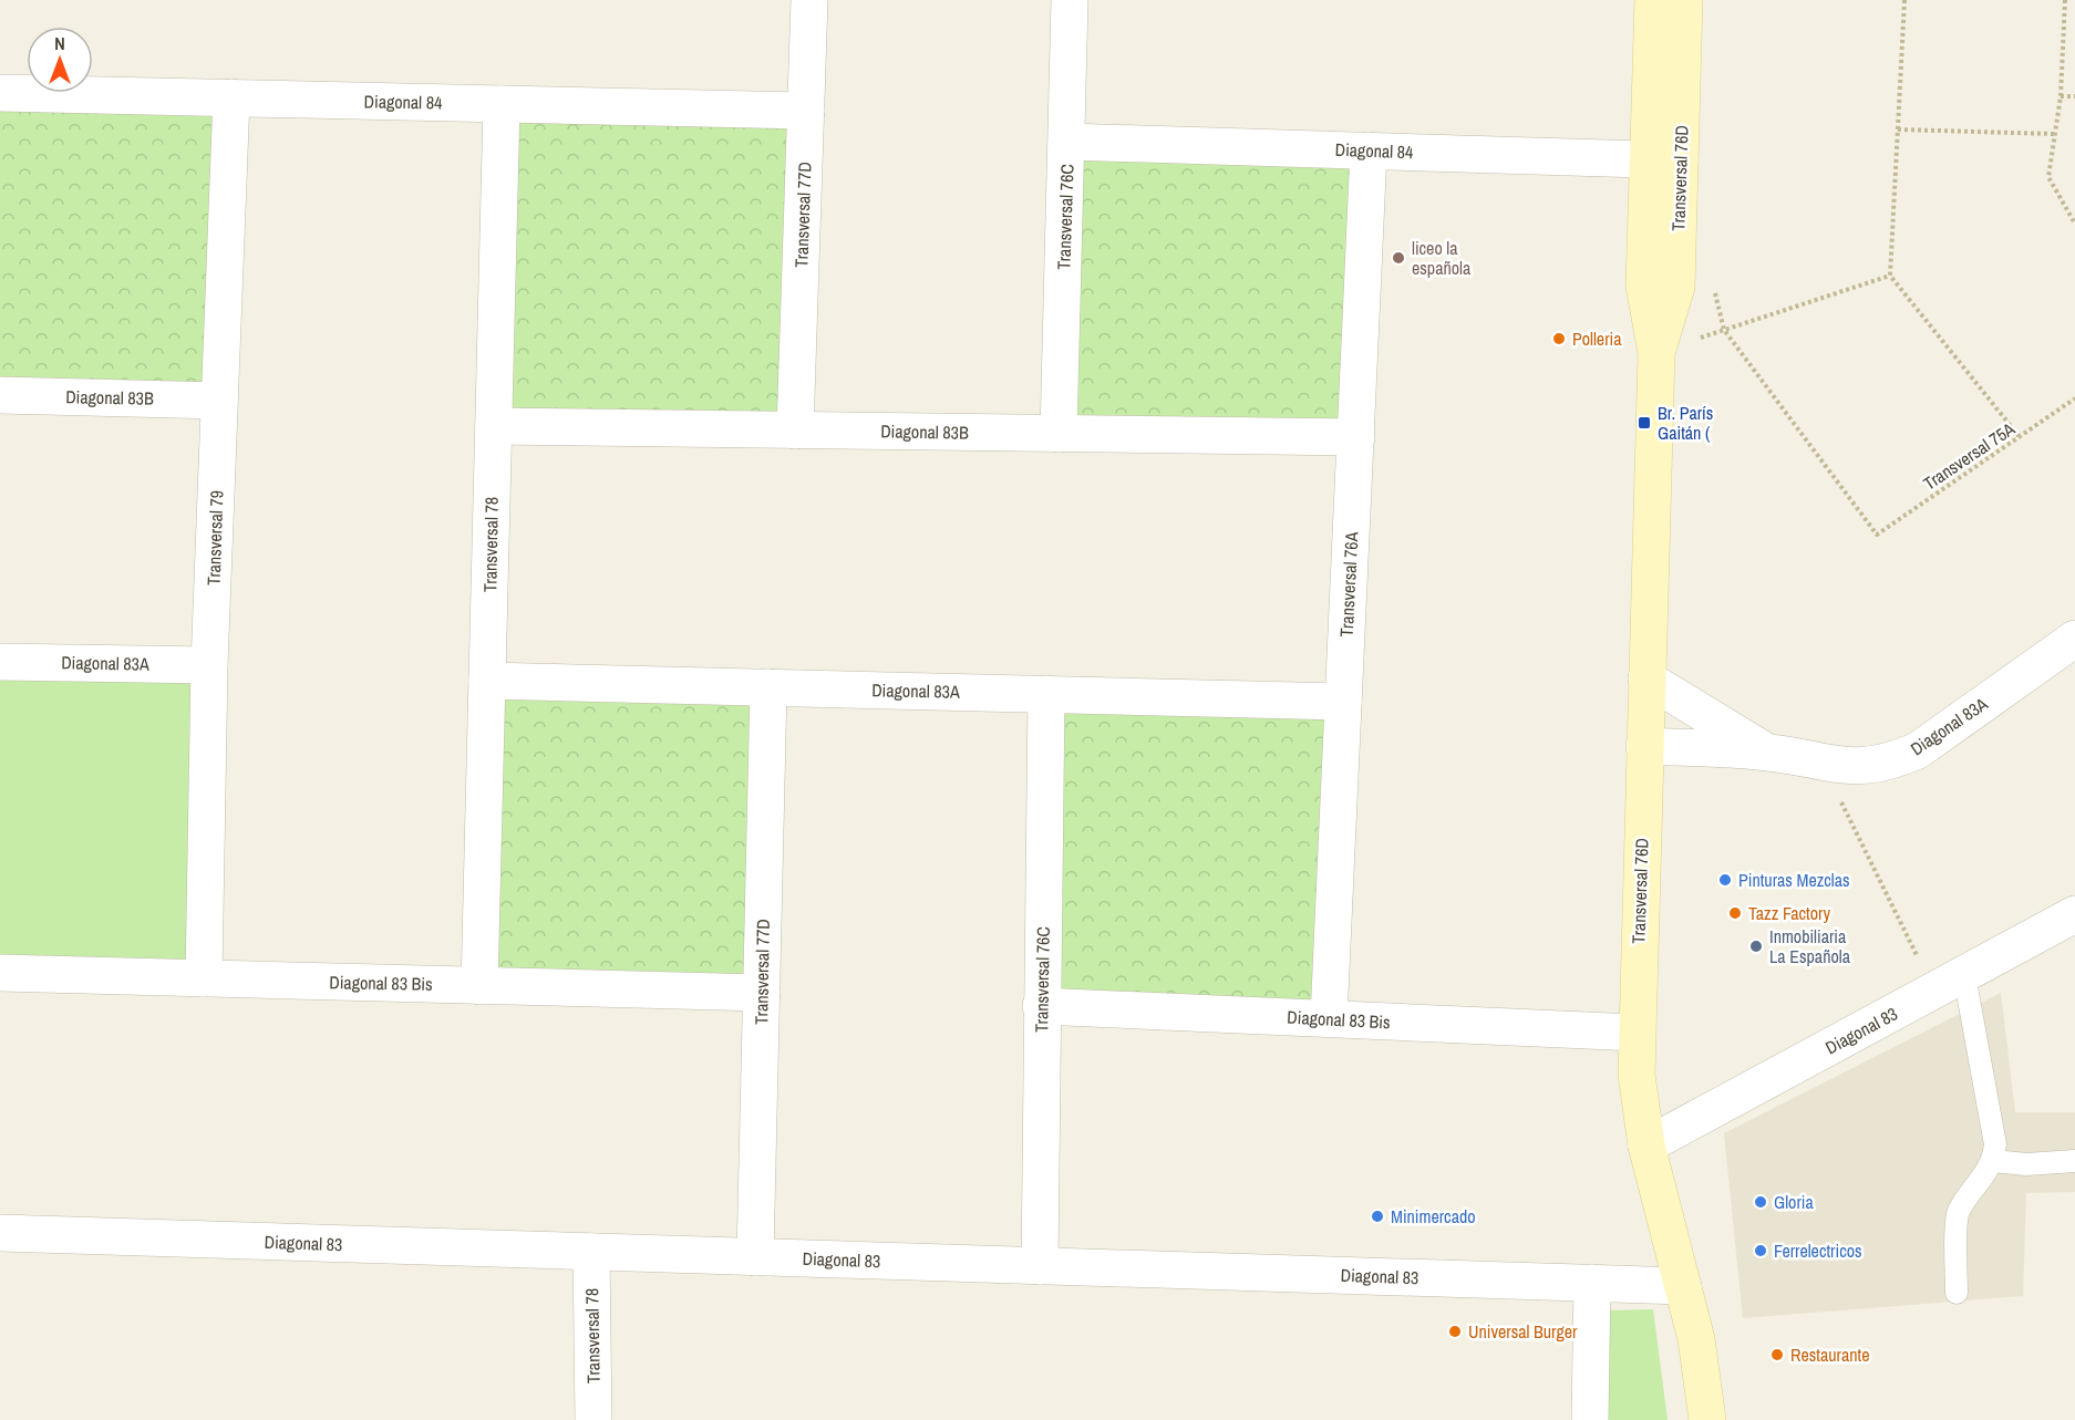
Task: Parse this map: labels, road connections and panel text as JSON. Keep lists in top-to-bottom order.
{
  "streets": {
    "main road": ["Transversal 76D"],
    "street": [
      "Diagonal 84",
      "Transversal 77D",
      "Transversal 76C",
      "Diagonal 83B",
      "Transversal 79",
      "Transversal 78",
      "Transversal 76A",
      "Diagonal 83A",
      "Diagonal 83 Bis",
      "Diagonal 83"
    ],
    "path": ["Transversal 75A"]
  },
  "crossings": [
    ["Diagonal 84", "Transversal 76D"],
    ["Diagonal 84", "Transversal 77D"],
    ["Diagonal 84", "Transversal 76C"],
    ["Diagonal 84", "Transversal 79"],
    ["Diagonal 84", "Transversal 78"],
    ["Diagonal 84", "Transversal 76A"],
    ["Transversal 76D", "Diagonal 83A"],
    ["Transversal 76D", "Diagonal 83 Bis"],
    ["Transversal 76D", "Diagonal 83"],
    ["Transversal 77D", "Diagonal 83B"],
    ["Transversal 77D", "Diagonal 83A"],
    ["Transversal 77D", "Diagonal 83 Bis"],
    ["Transversal 77D", "Diagonal 83"],
    ["Transversal 76C", "Diagonal 83B"],
    ["Transversal 76C", "Diagonal 83A"],
    ["Transversal 76C", "Diagonal 83 Bis"],
    ["Transversal 76C", "Diagonal 83"],
    ["Diagonal 83B", "Transversal 79"],
    ["Diagonal 83B", "Transversal 78"],
    ["Diagonal 83B", "Transversal 76A"],
    ["Transversal 79", "Diagonal 83A"],
    ["Transversal 79", "Diagonal 83 Bis"],
    ["Transversal 78", "Diagonal 83A"],
    ["Transversal 78", "Diagonal 83 Bis"],
    ["Transversal 78", "Diagonal 83"],
    ["Transversal 76A", "Diagonal 83A"],
    ["Transversal 76A", "Diagonal 83 Bis"]
  ],
  "places": {
    "other": [
      "liceo la española",
      "Polleria",
      "Pinturas Mezclas",
      "Tazz Factory",
      "Inmobiliaria La Española",
      "Gloria",
      "Minimercado",
      "Ferrelectricos",
      "Universal Burger",
      "Restaurante"
    ],
    "transit": ["Br. París Gaitán ("]
  },
  "north": "top"
}
